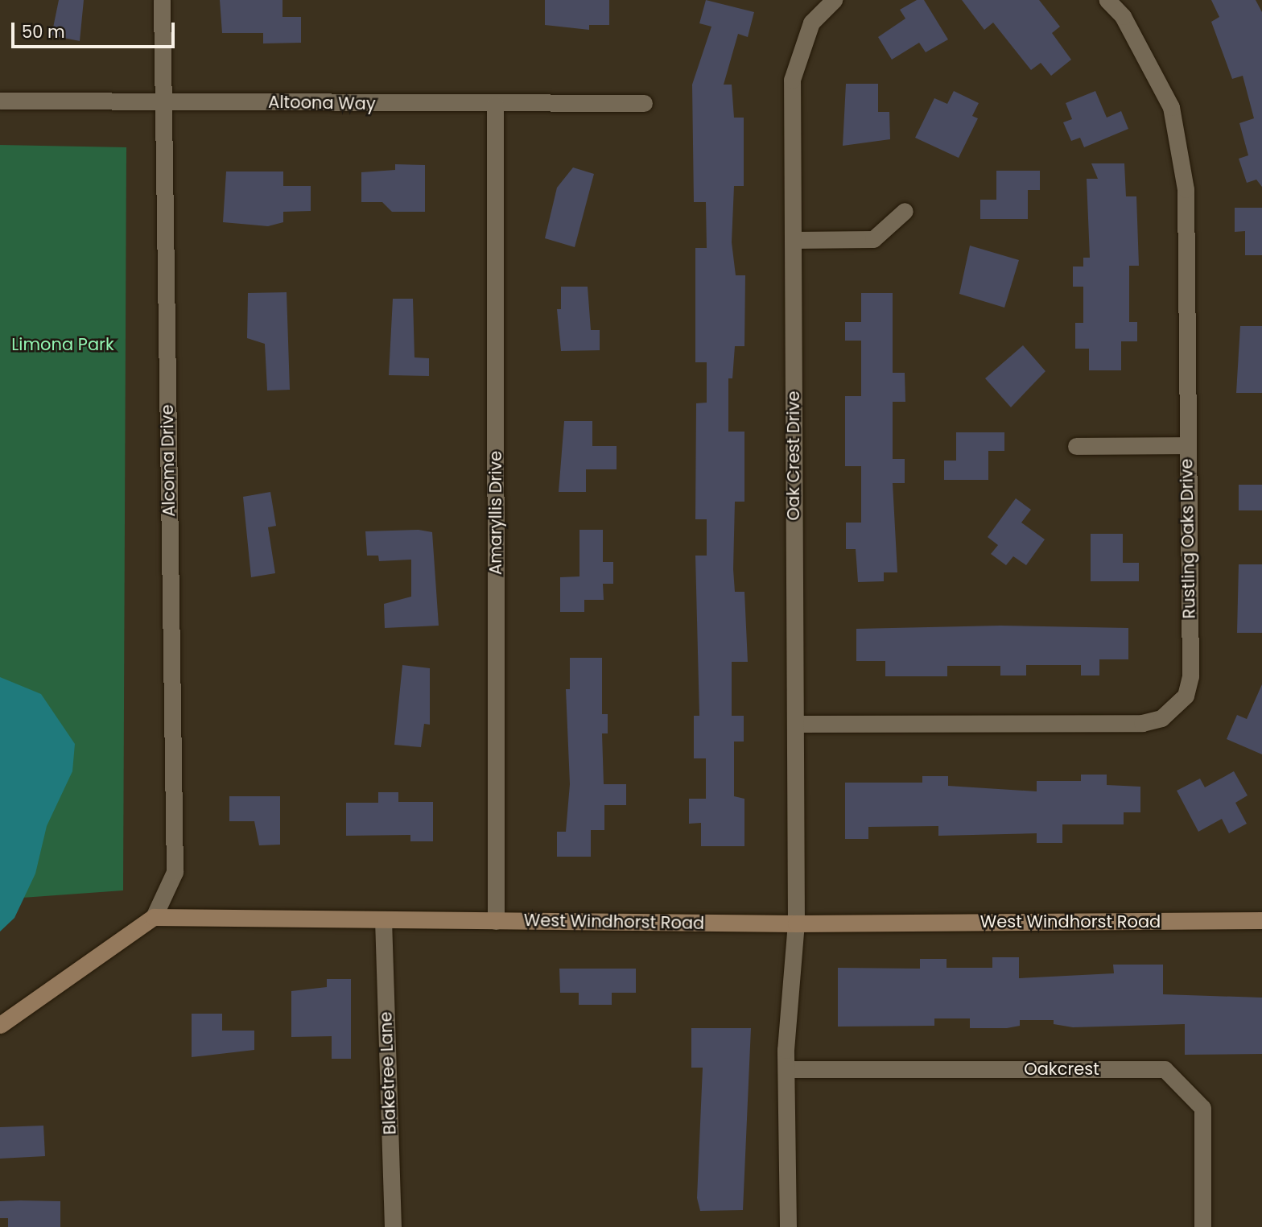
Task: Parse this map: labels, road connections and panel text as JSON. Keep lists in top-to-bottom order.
{
  "streets": {
    "street": [
      "Altoona Way",
      "Oak Crest Drive",
      "Alcoma Drive",
      "Amaryllis Drive",
      "Rustling Oaks Drive",
      "West Windhorst Road",
      "Oakcrest",
      "Blaketree Lane"
    ]
  },
  "crossings": [
    ["Altoona Way", "Alcoma Drive"],
    ["Altoona Way", "Amaryllis Drive"],
    ["Oak Crest Drive", "Rustling Oaks Drive"],
    ["Oak Crest Drive", "West Windhorst Road"],
    ["Alcoma Drive", "West Windhorst Road"],
    ["Amaryllis Drive", "West Windhorst Road"],
    ["West Windhorst Road", "Blaketree Lane"]
  ],
  "parks": ["Limona Park"],
  "scale_bar": "50 m"
}
